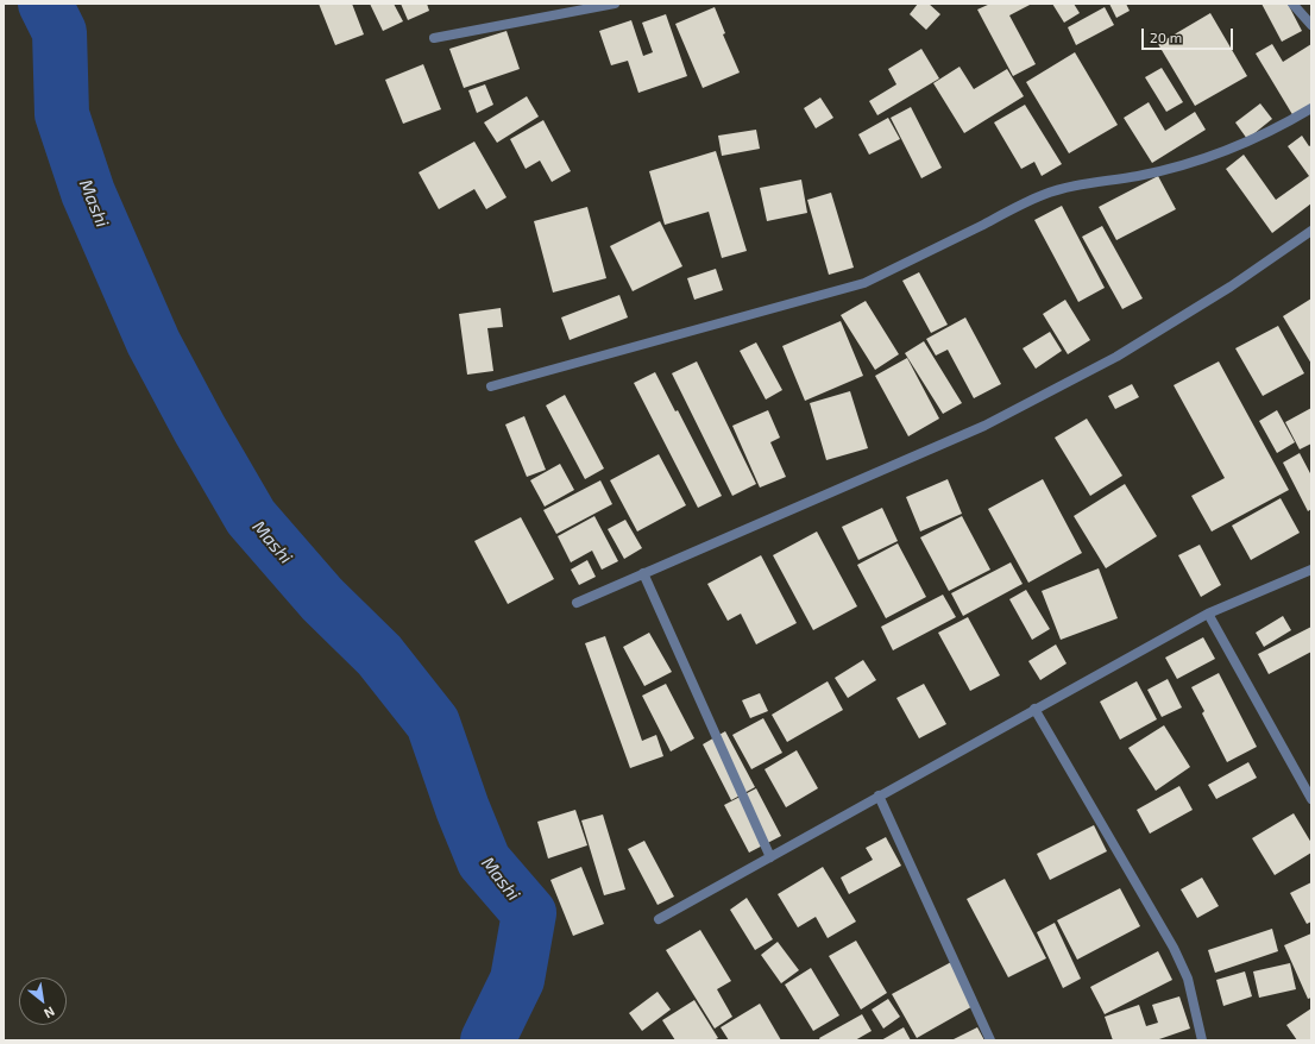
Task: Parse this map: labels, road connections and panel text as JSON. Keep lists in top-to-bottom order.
{
  "water": ["Mashi"],
  "scale_bar": "20 m",
  "north": "bottom right"
}
